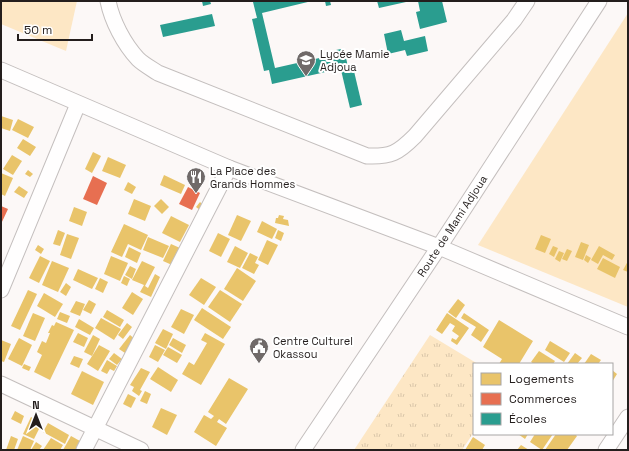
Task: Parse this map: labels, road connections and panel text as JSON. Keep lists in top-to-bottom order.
{
  "streets": {
    "street": ["Route de Mami Adjoua"]
  },
  "places": {
    "school or university": ["Lycée Mamie Adjoua"],
    "restaurant": ["La Place des Grands Hommes"],
    "public building": ["Centre Culturel Okassou"]
  },
  "legend": ["Logements", "Commerces", "Écoles"],
  "scale_bar": "50 m",
  "north": "top"
}
